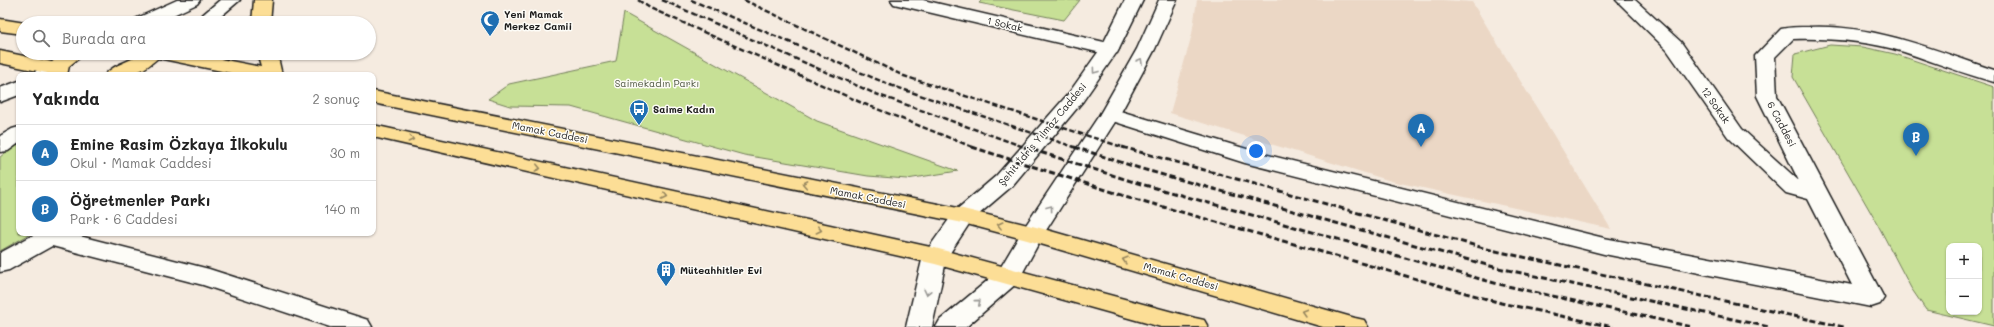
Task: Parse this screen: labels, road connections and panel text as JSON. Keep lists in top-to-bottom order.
{
  "streets": {
    "main road": ["Mamak Caddesi"],
    "street": [
      "1 Sokak",
      "12 Sokak",
      "6 Caddesi",
      "Şehit İdris Yılmaz Caddesi"
    ]
  },
  "crossings": [
    ["1 Sokak", "Şehit İdris Yılmaz Caddesi"],
    ["12 Sokak", "6 Caddesi"],
    ["Mamak Caddesi", "Şehit İdris Yılmaz Caddesi"]
  ],
  "parks": ["Saimekadın Parkı"],
  "places": {
    "mosque": ["Yeni Mamak Merkez Camii"],
    "bus stop": ["Saime Kadın"],
    "building": ["Müteahhitler Evi"]
  },
  "page": {
    "search": "Burada ara",
    "heading": ["Yakında", "2 sonuç"],
    "pins": ["A", "B"],
    "list": [
      {
        "mark": "A",
        "name": "Emine Rasim Özkaya İlkokulu",
        "note": "Okul · Mamak Caddesi",
        "value": "30 m"
      },
      {
        "mark": "B",
        "name": "Öğretmenler Parkı",
        "note": "Park · 6 Caddesi",
        "value": "140 m"
      }
    ],
    "map_buttons": ["+", "−"]
  }
}
